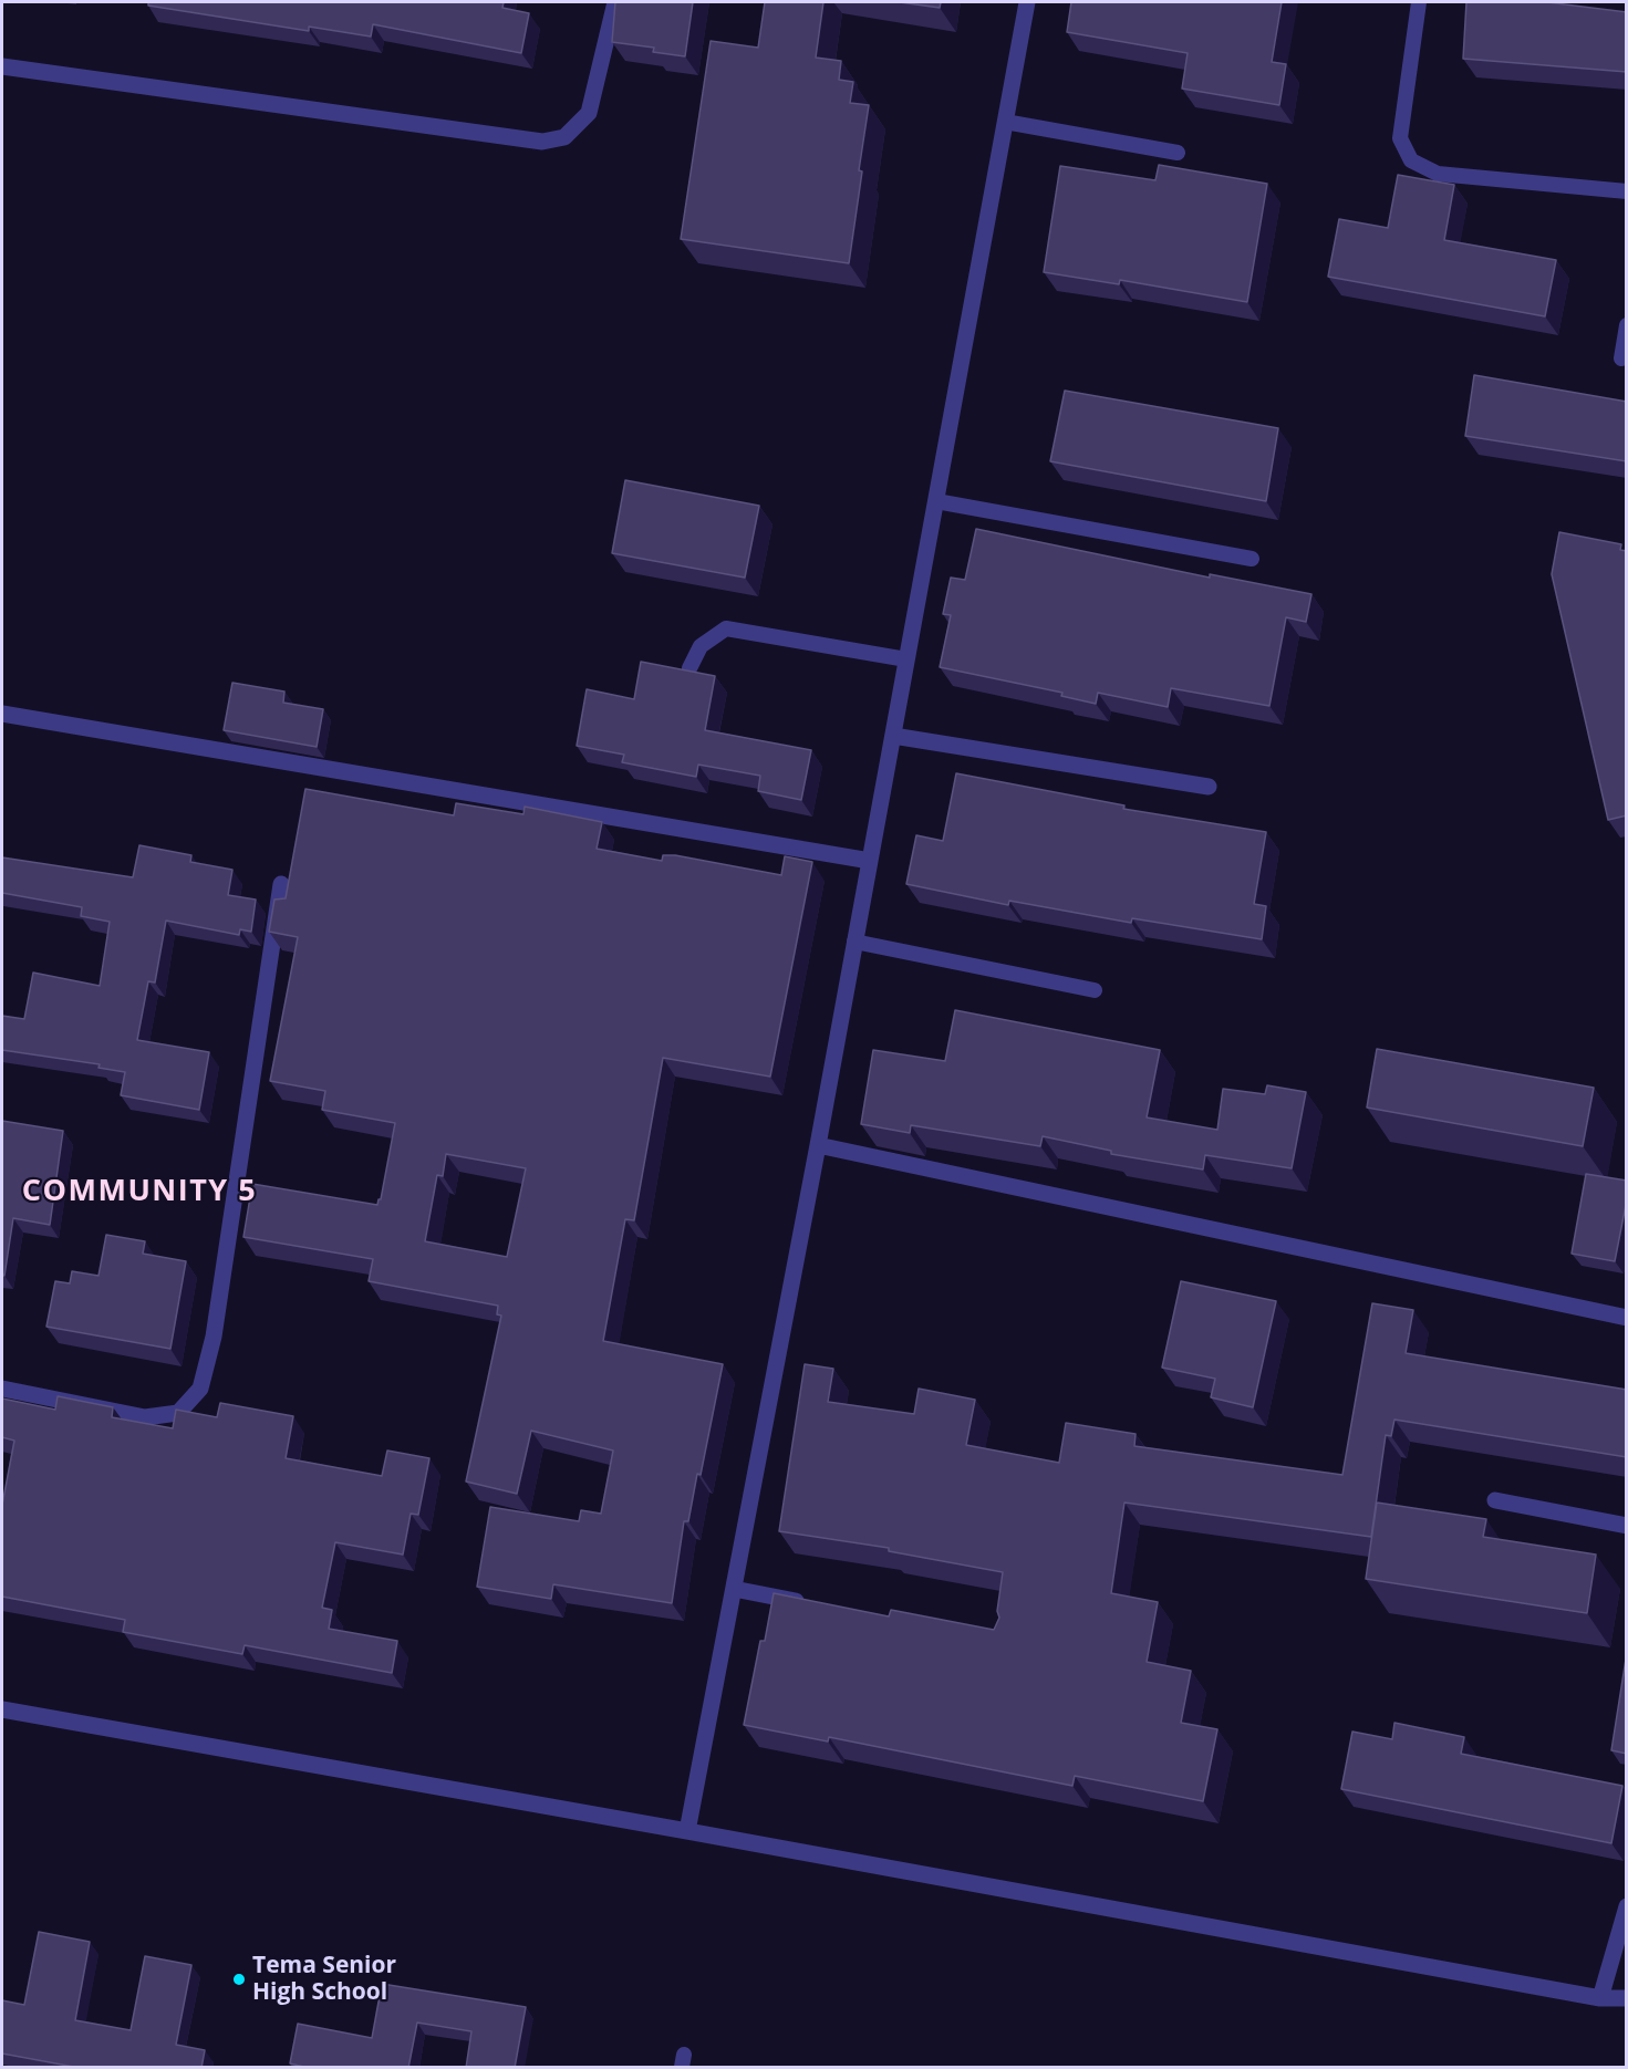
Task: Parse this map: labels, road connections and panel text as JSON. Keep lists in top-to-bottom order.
{
  "districts": ["COMMUNITY 5"],
  "places": ["Tema Senior High School"]
}
